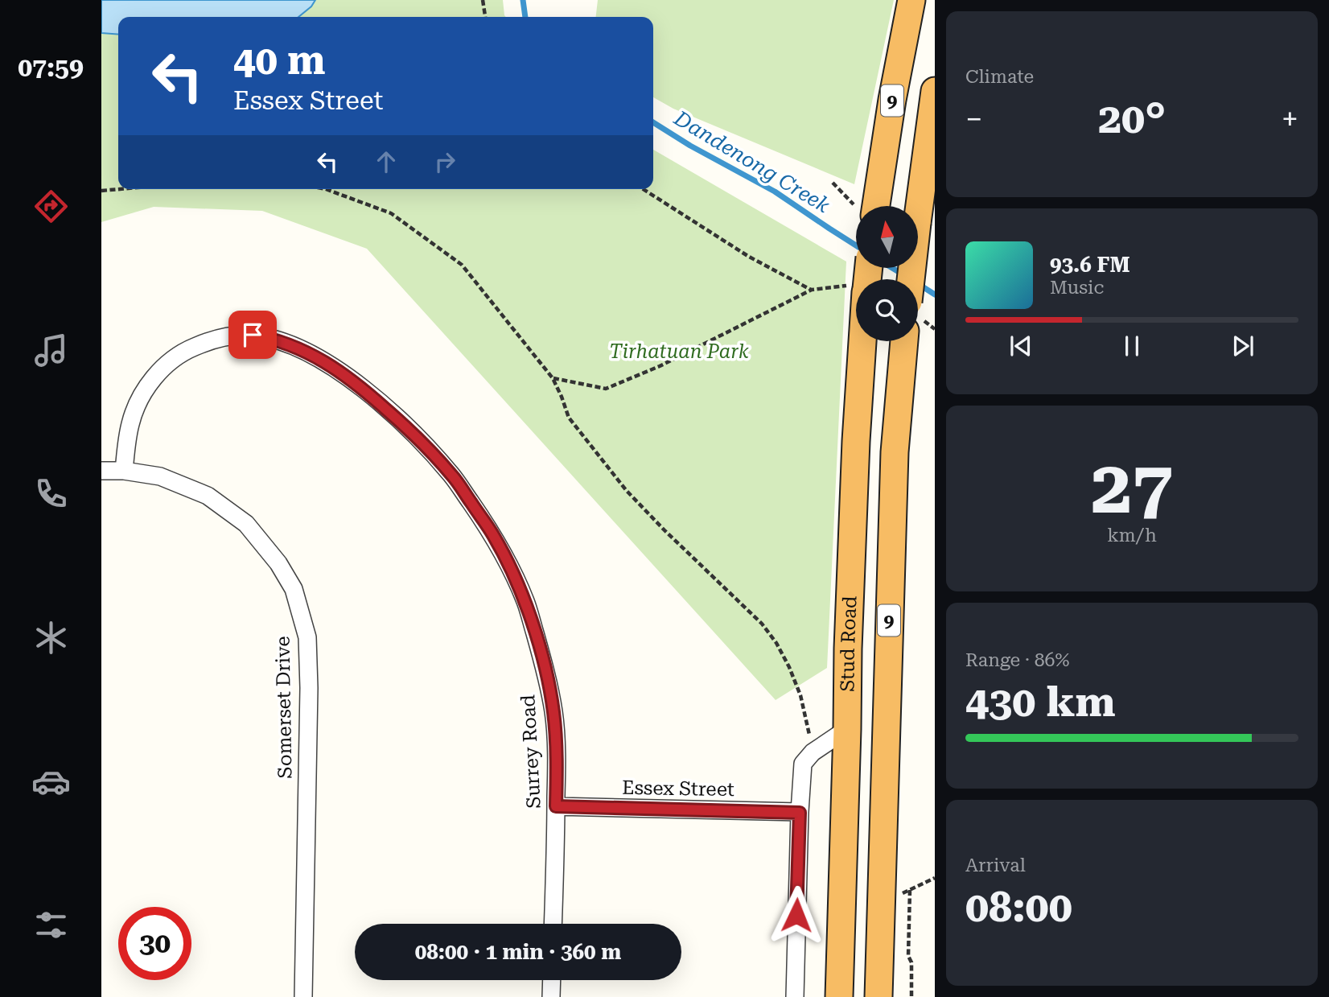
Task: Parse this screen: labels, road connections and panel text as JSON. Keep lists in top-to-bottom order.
{
  "streets": {
    "highway": ["9", "Stud Road"],
    "street": ["Somerset Drive", "Surrey Road", "Essex Street"]
  },
  "crossings": [
    ["Somerset Drive", "Surrey Road"],
    ["Surrey Road", "Essex Street"]
  ],
  "water": ["Dandenong Creek"],
  "parks": ["Tirhatuan Park"],
  "north": "top",
  "page": {
    "tabs": "07:59",
    "tile": [
      "Climate",
      ["27", "km/h"],
      ["Range · 86%", "430 km"],
      ["Arrival", "08:00"]
    ],
    "turn": ["40 m", "Essex Street"],
    "heat": ["−", "20°", "+"],
    "song": ["93.6 FM", "Music"],
    "limit": "30",
    "trip": "08:00 · 1 min · 360 m"
  }
}
